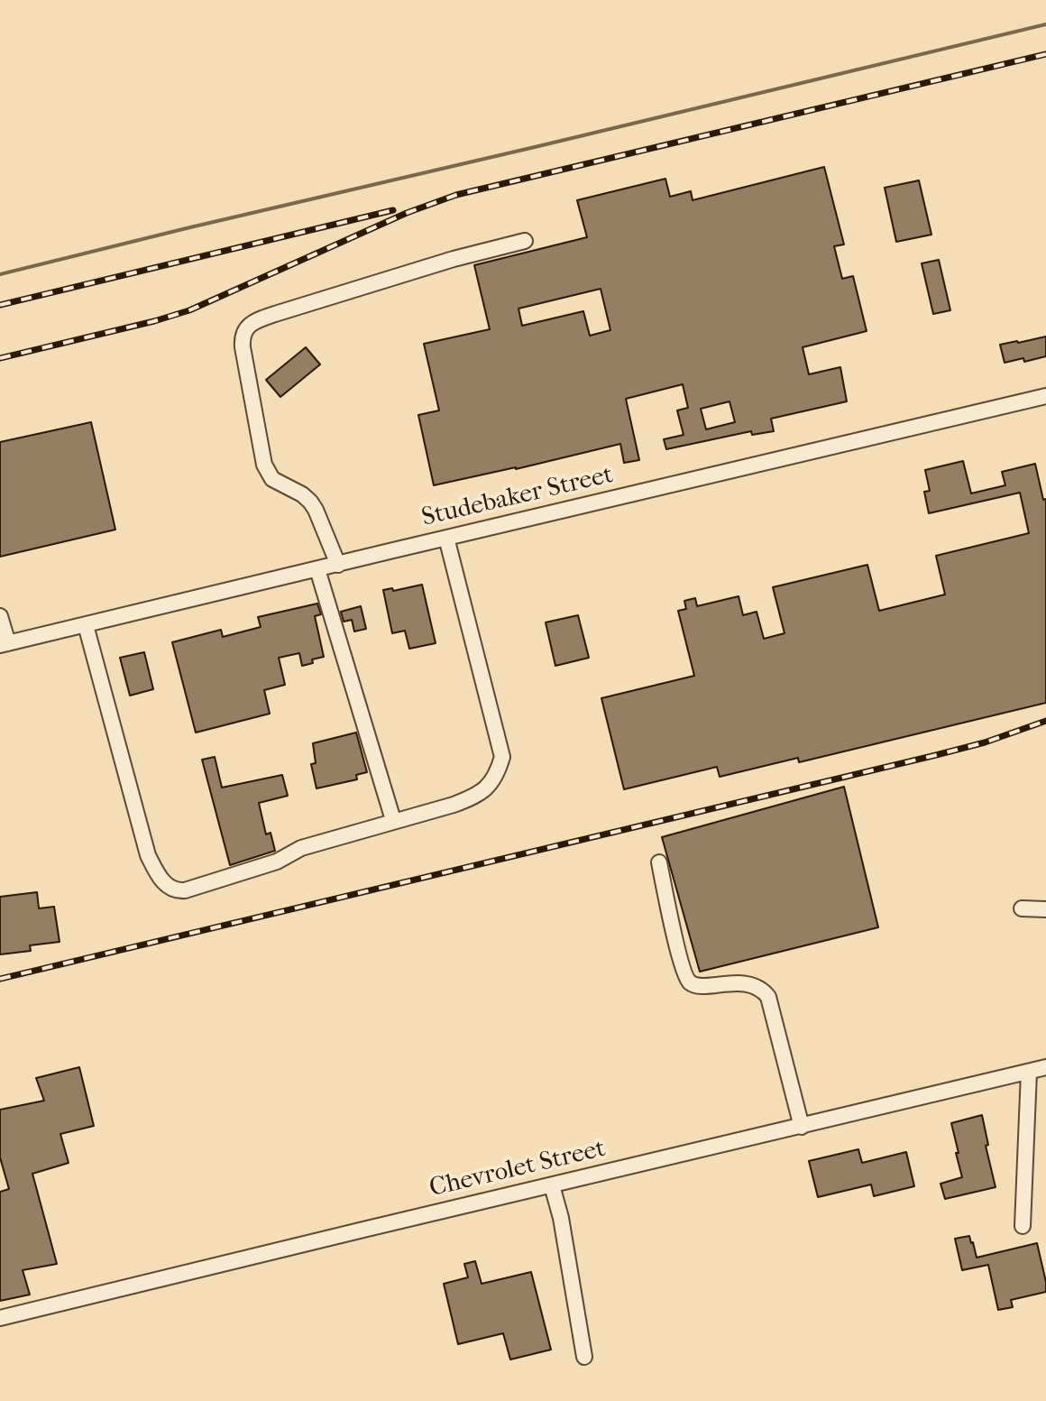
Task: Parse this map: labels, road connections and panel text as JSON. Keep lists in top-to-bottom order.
{
  "streets": {
    "lane": ["Studebaker Street", "Chevrolet Street"]
  }
}
